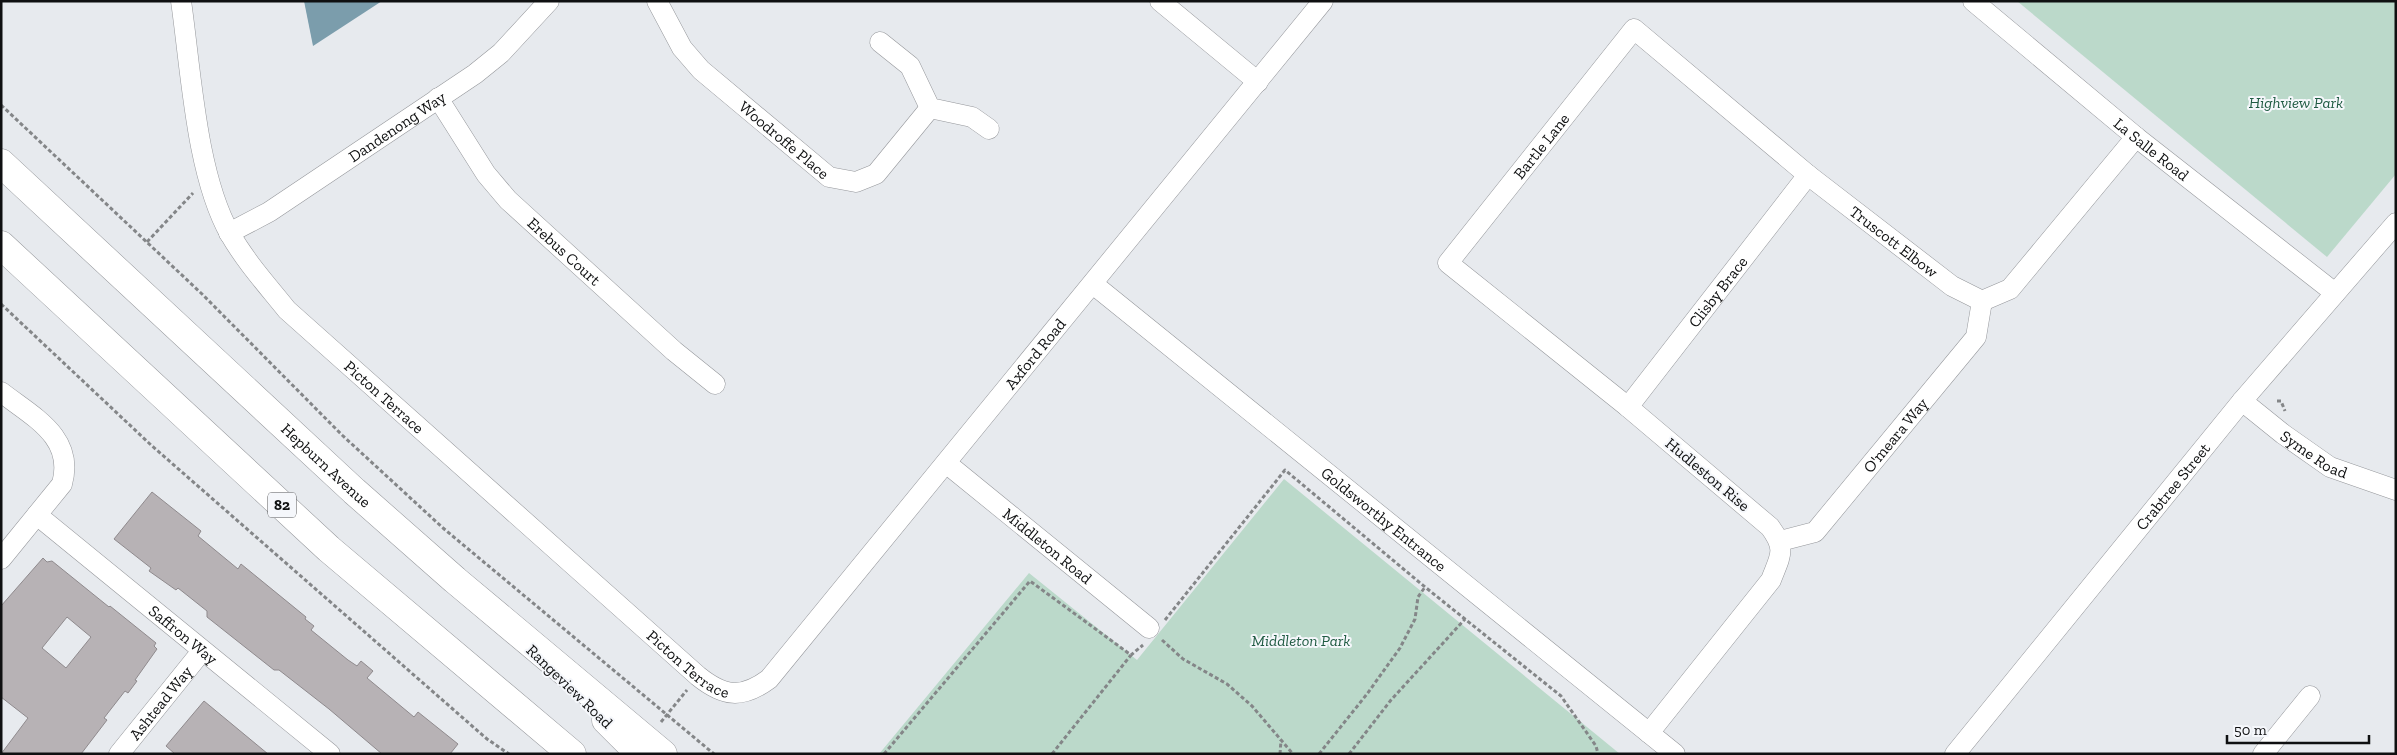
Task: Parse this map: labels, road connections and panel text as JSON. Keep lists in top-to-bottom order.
{
  "streets": {
    "main road": ["Hepburn Avenue", "82", "Rangeview Road"],
    "street": [
      "Dandenong Way",
      "Woodroffe Place",
      "Bartle Lane",
      "La Salle Road",
      "Truscott Elbow",
      "Erebus Court",
      "Clisby Brace",
      "Axford Road",
      "Picton Terrace",
      "O'meara Way",
      "Syme Road",
      "Hudleston Rise",
      "Crabtree Street",
      "Goldsworthy Entrance",
      "Middleton Road",
      "Saffron Way",
      "Ashtead Way"
    ]
  },
  "crossings": [
    ["Dandenong Way", "Erebus Court"],
    ["Dandenong Way", "Picton Terrace"],
    ["Bartle Lane", "Truscott Elbow"],
    ["Bartle Lane", "Hudleston Rise"],
    ["La Salle Road", "Crabtree Street"],
    ["Truscott Elbow", "Clisby Brace"],
    ["Truscott Elbow", "O'meara Way"],
    ["Clisby Brace", "Hudleston Rise"],
    ["Axford Road", "Picton Terrace"],
    ["Axford Road", "Goldsworthy Entrance"],
    ["Axford Road", "Middleton Road"],
    ["O'meara Way", "Hudleston Rise"],
    ["Syme Road", "Crabtree Street"],
    ["Hepburn Avenue", "Rangeview Road"],
    ["Saffron Way", "Ashtead Way"]
  ],
  "parks": ["Highview Park", "Middleton Park"],
  "scale_bar": "50 m"
}
